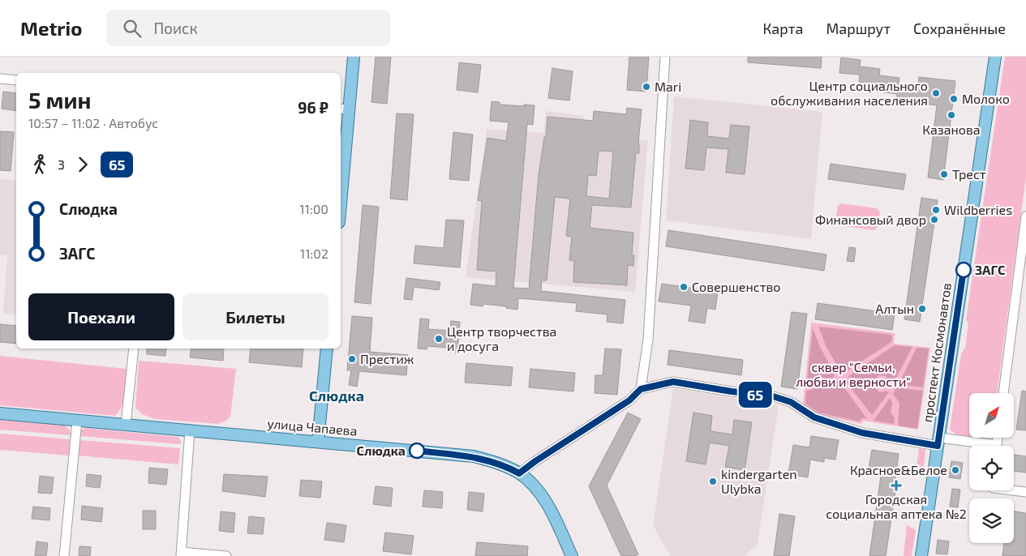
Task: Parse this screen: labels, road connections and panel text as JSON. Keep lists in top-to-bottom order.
{
  "streets": {
    "main road": ["проспект Космонавтов", "улица Чапаева"]
  },
  "districts": ["Слюдка"],
  "parks": ["сквер \"Семьи, любви и верности\""],
  "places": {
    "other": [
      "Mari",
      "Центр социального обслуживания населения",
      "Молоко",
      "Казанова",
      "Трест",
      "Wildberries",
      "Финансовый двор",
      "ЗАГС",
      "Совершенство",
      "Алтын",
      "Центр творчества и досуга",
      "Престиж",
      "Слюдка",
      "Красное&Белое",
      "kindergarten Ulybka"
    ],
    "health": ["Городская социальная аптека №2"]
  },
  "lines": ["bus line 65"],
  "north": "top right",
  "page": {
    "header": "Metrio",
    "search": "Поиск",
    "nav": ["Карта", "Маршрут", "Сохранённые"],
    "on_map": "65",
    "heading": ["5 мин", "10:57 – 11:02 · Автобус", "96 ₽"],
    "legs": ["3", "65"],
    "list": [
      {
        "name": "Слюдка",
        "value": "11:00"
      },
      {
        "name": "ЗАГС",
        "value": "11:02"
      }
    ],
    "buttons": ["Поехали", "Билеты"]
  }
}
